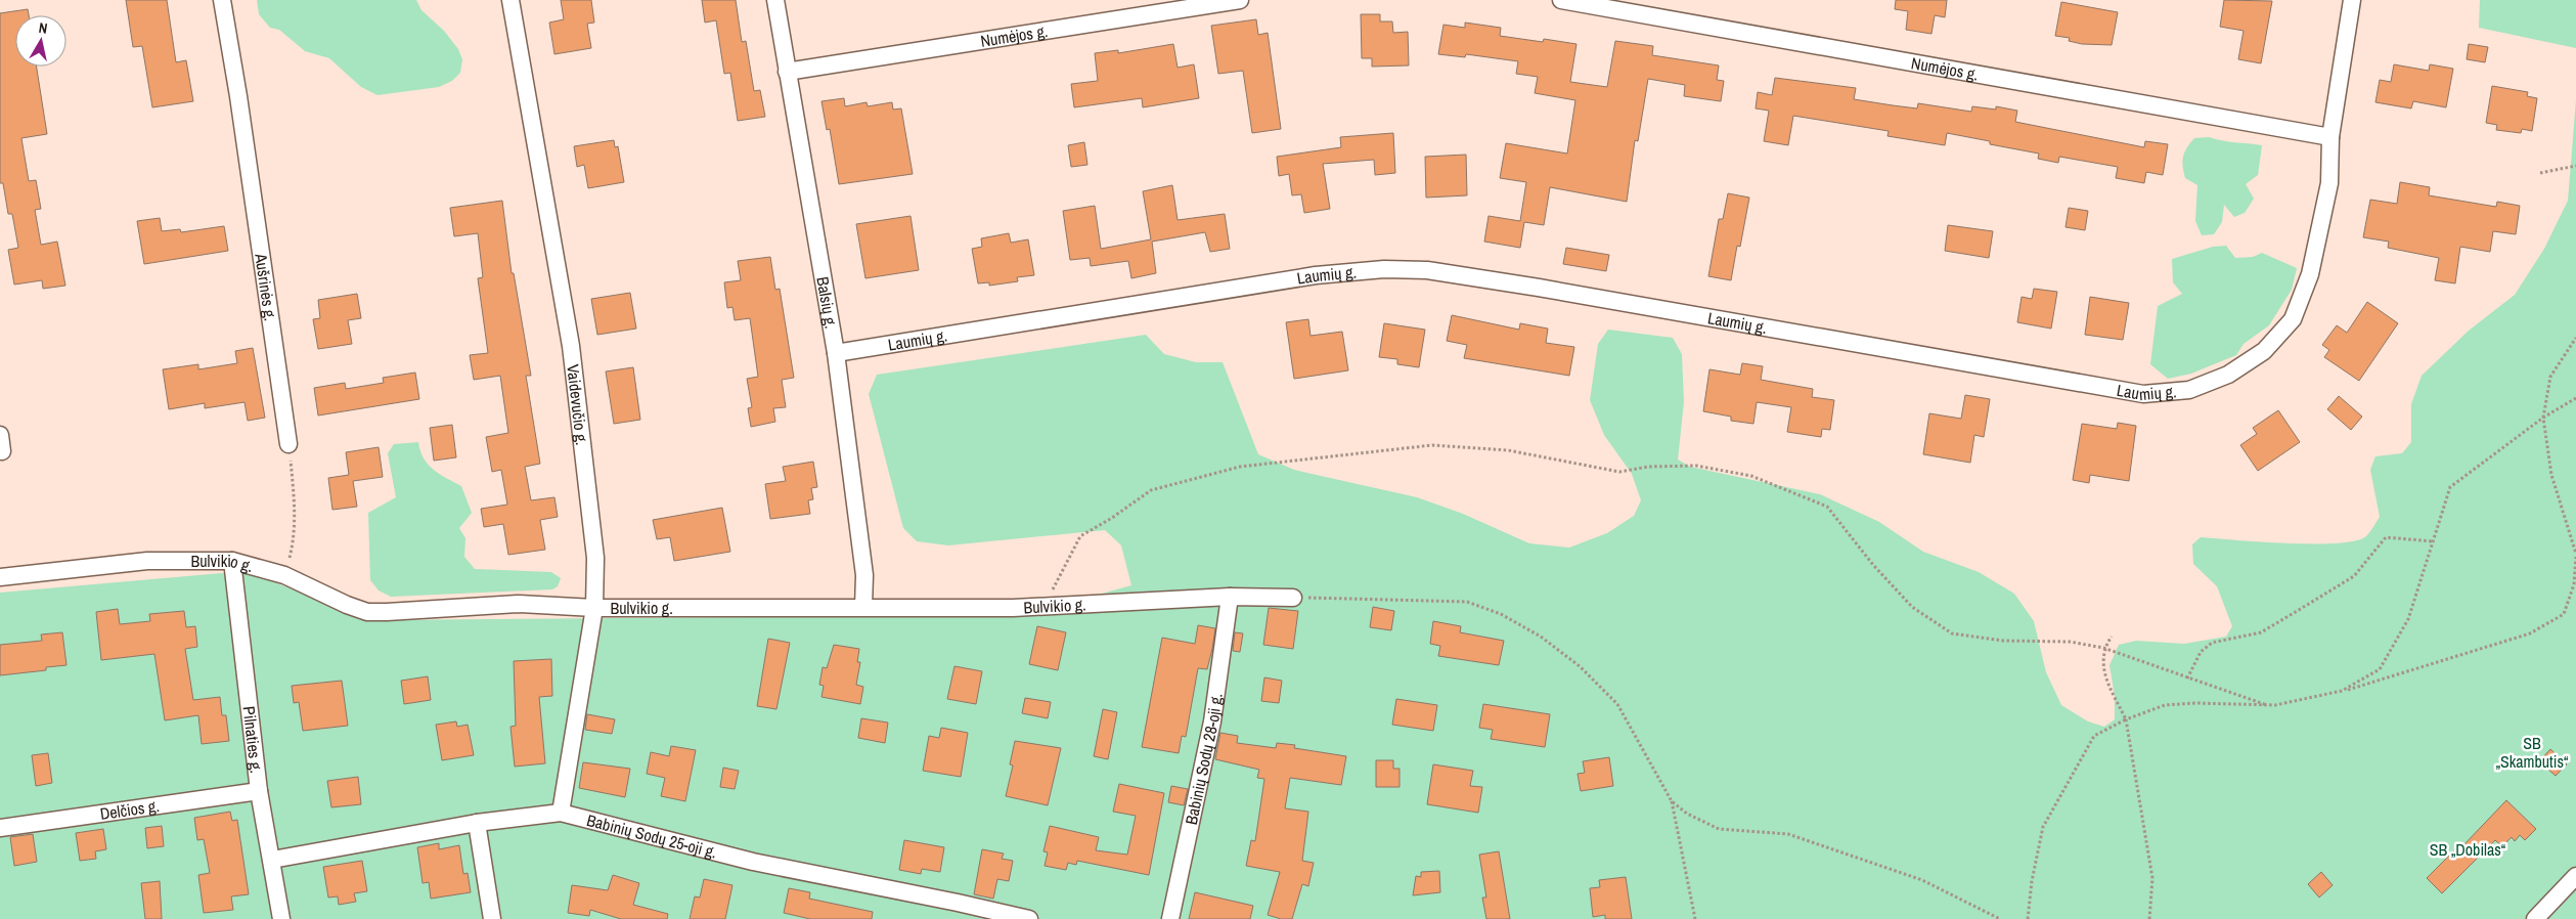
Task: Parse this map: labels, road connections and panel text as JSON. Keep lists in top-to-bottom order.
{
  "streets": {
    "street": [
      "Numėjos g.",
      "Laumių g.",
      "Aušrinės g.",
      "Balsių g.",
      "Vaidevučio g.",
      "Bulvikio g.",
      "Pilnaties g.",
      "Babinių Sodų 28-oji g.",
      "Delčios g.",
      "Babinių Sodų 25-oji g."
    ]
  },
  "crossings": [
    ["Numėjos g.", "Laumių g."],
    ["Numėjos g.", "Balsių g."],
    ["Laumių g.", "Balsių g."],
    ["Balsių g.", "Bulvikio g."],
    ["Vaidevučio g.", "Bulvikio g."],
    ["Vaidevučio g.", "Babinių Sodų 25-oji g."],
    ["Bulvikio g.", "Pilnaties g."],
    ["Bulvikio g.", "Babinių Sodų 28-oji g."],
    ["Pilnaties g.", "Delčios g."],
    ["Pilnaties g.", "Babinių Sodų 25-oji g."]
  ],
  "parks": ["SB „Skambutis“", "SB „Dobilas“"],
  "north": "top"
}
